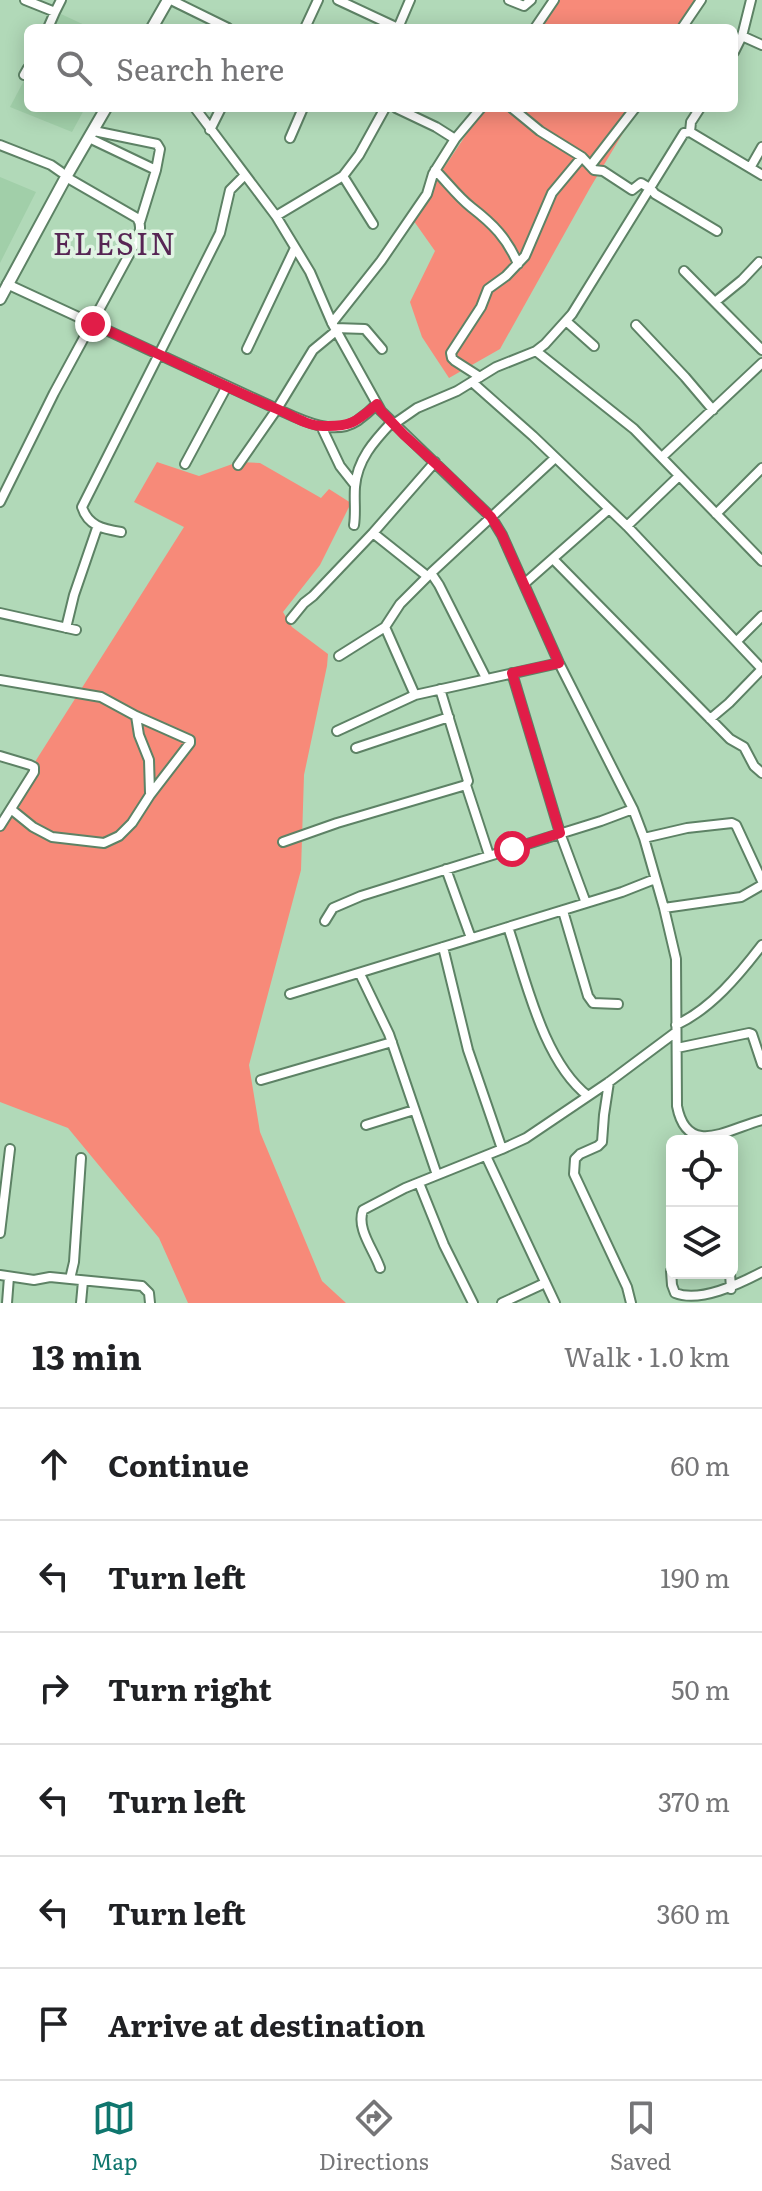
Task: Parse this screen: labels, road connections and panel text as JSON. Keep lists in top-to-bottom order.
{
  "districts": ["ELESIN"],
  "page": {
    "search": "Search here",
    "heading": ["13 min", "Walk · 1.0 km"],
    "list": [
      ["Continue", "60 m"],
      ["Turn left", "190 m"],
      ["Turn right", "50 m"],
      ["Turn left", "370 m"],
      ["Turn left", "360 m"],
      "Arrive at destination"
    ],
    "nav": ["Map", "Directions", "Saved"]
  }
}
